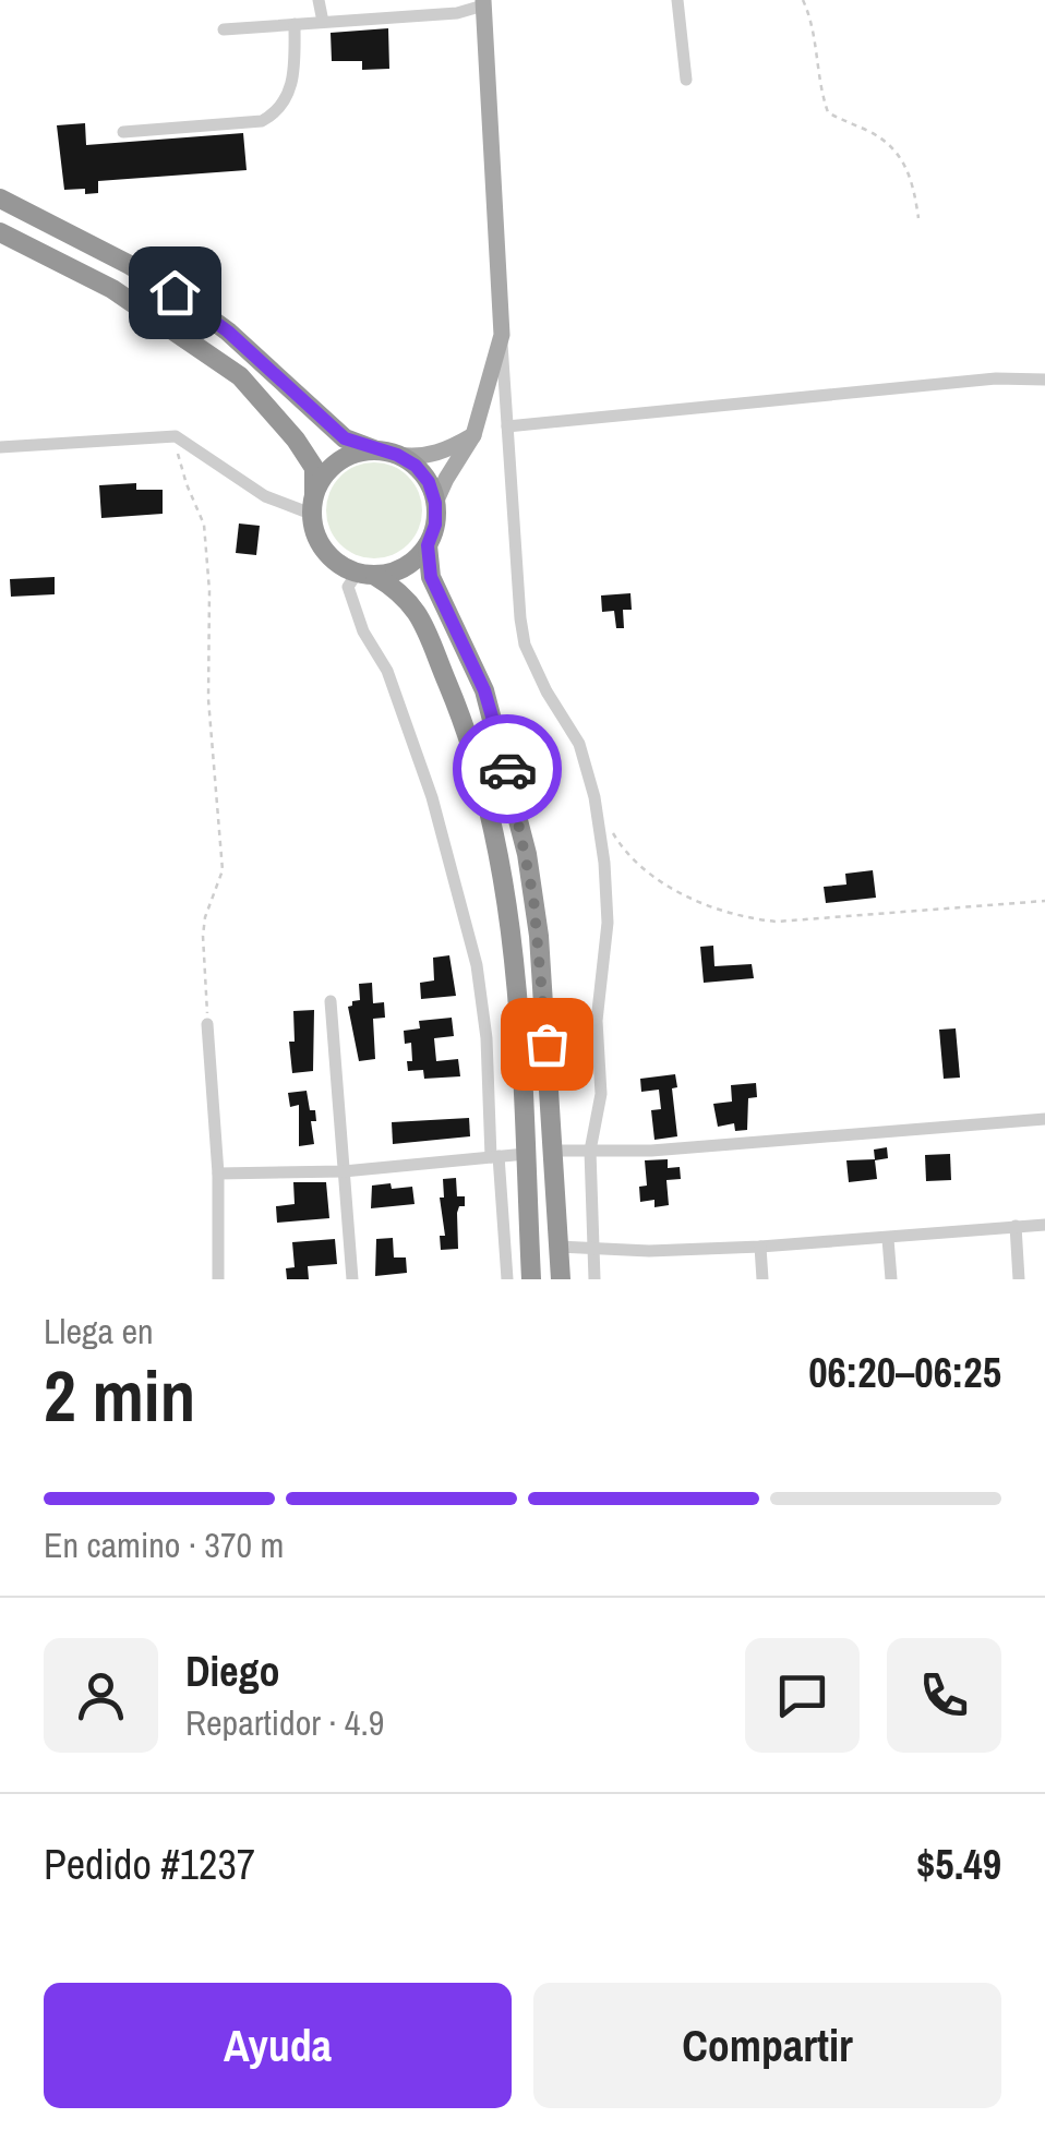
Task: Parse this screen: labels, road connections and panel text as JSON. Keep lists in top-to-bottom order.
{
  "page": {
    "heading": ["2 min", "Llega en", "06:20–06:25"],
    "panel": [
      "Diego",
      "Repartidor · 4.9",
      "Pedido #1237",
      "$5.49"
    ],
    "bar": "En camino · 370 m",
    "buttons": ["Ayuda", "Compartir"]
  }
}
